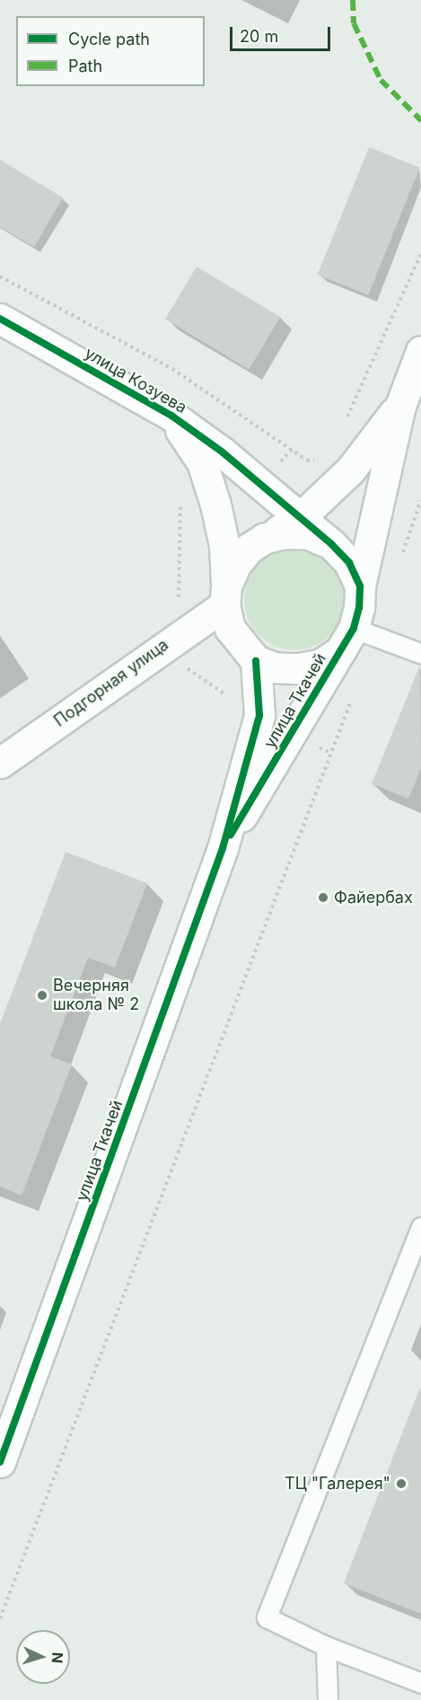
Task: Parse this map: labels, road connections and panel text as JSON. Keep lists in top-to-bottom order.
{
  "streets": {
    "street": ["улица Козуева", "Подгорная улица", "улица Ткачей"]
  },
  "crossings": [
    ["улица Козуева", "Подгорная улица"],
    ["улица Козуева", "улица Ткачей"],
    ["Подгорная улица", "улица Ткачей"]
  ],
  "places": ["Файербах", "Вечерняя школа № 2", "ТЦ \"Галерея\""],
  "legend": ["Cycle path", "Path"],
  "scale_bar": "20 m",
  "north": "right"
}
